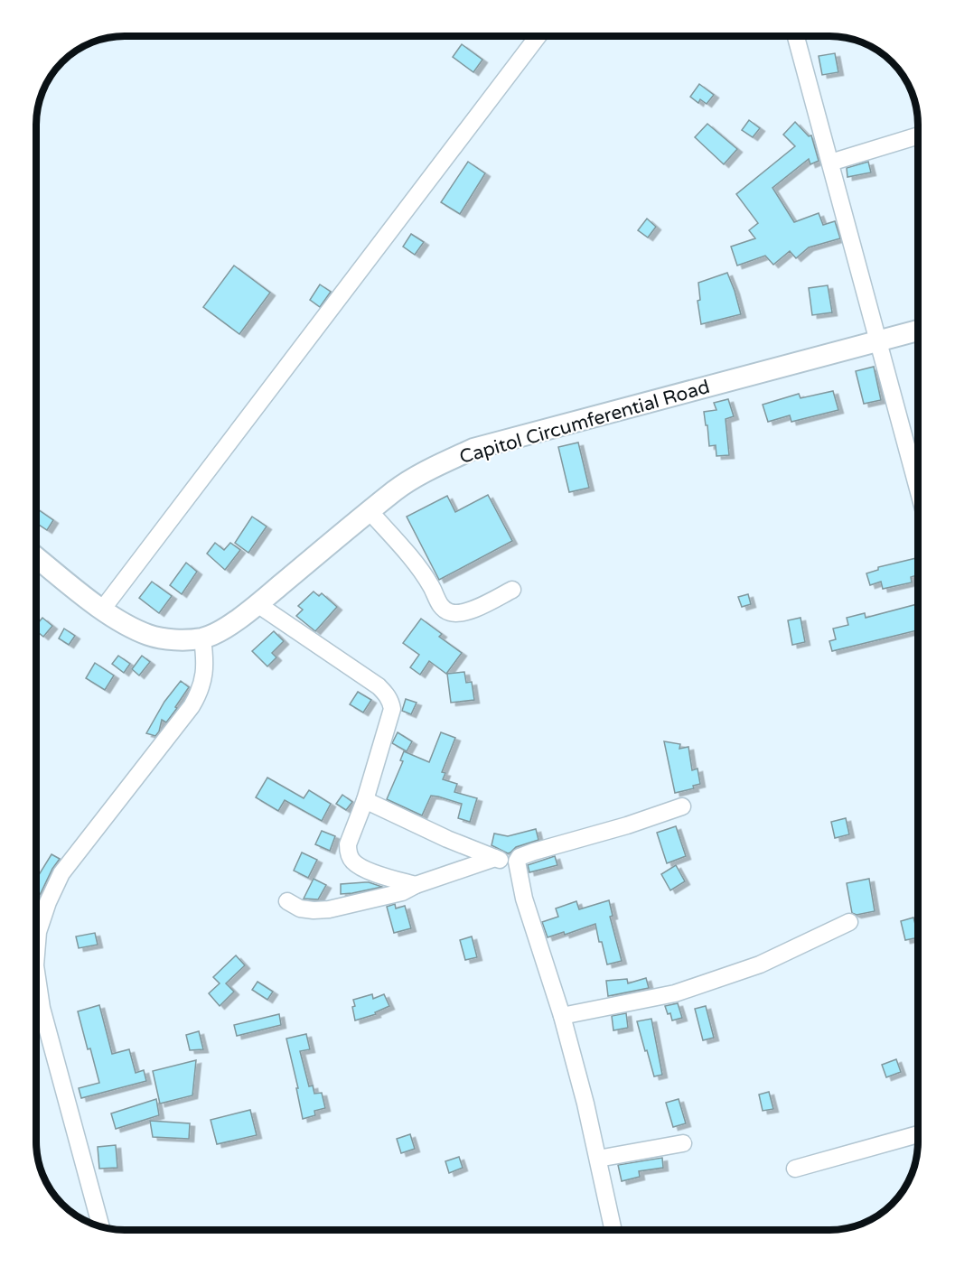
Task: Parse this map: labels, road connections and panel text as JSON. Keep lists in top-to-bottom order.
{
  "streets": {
    "main road": ["Capitol Circumferential Road"]
  }
}
